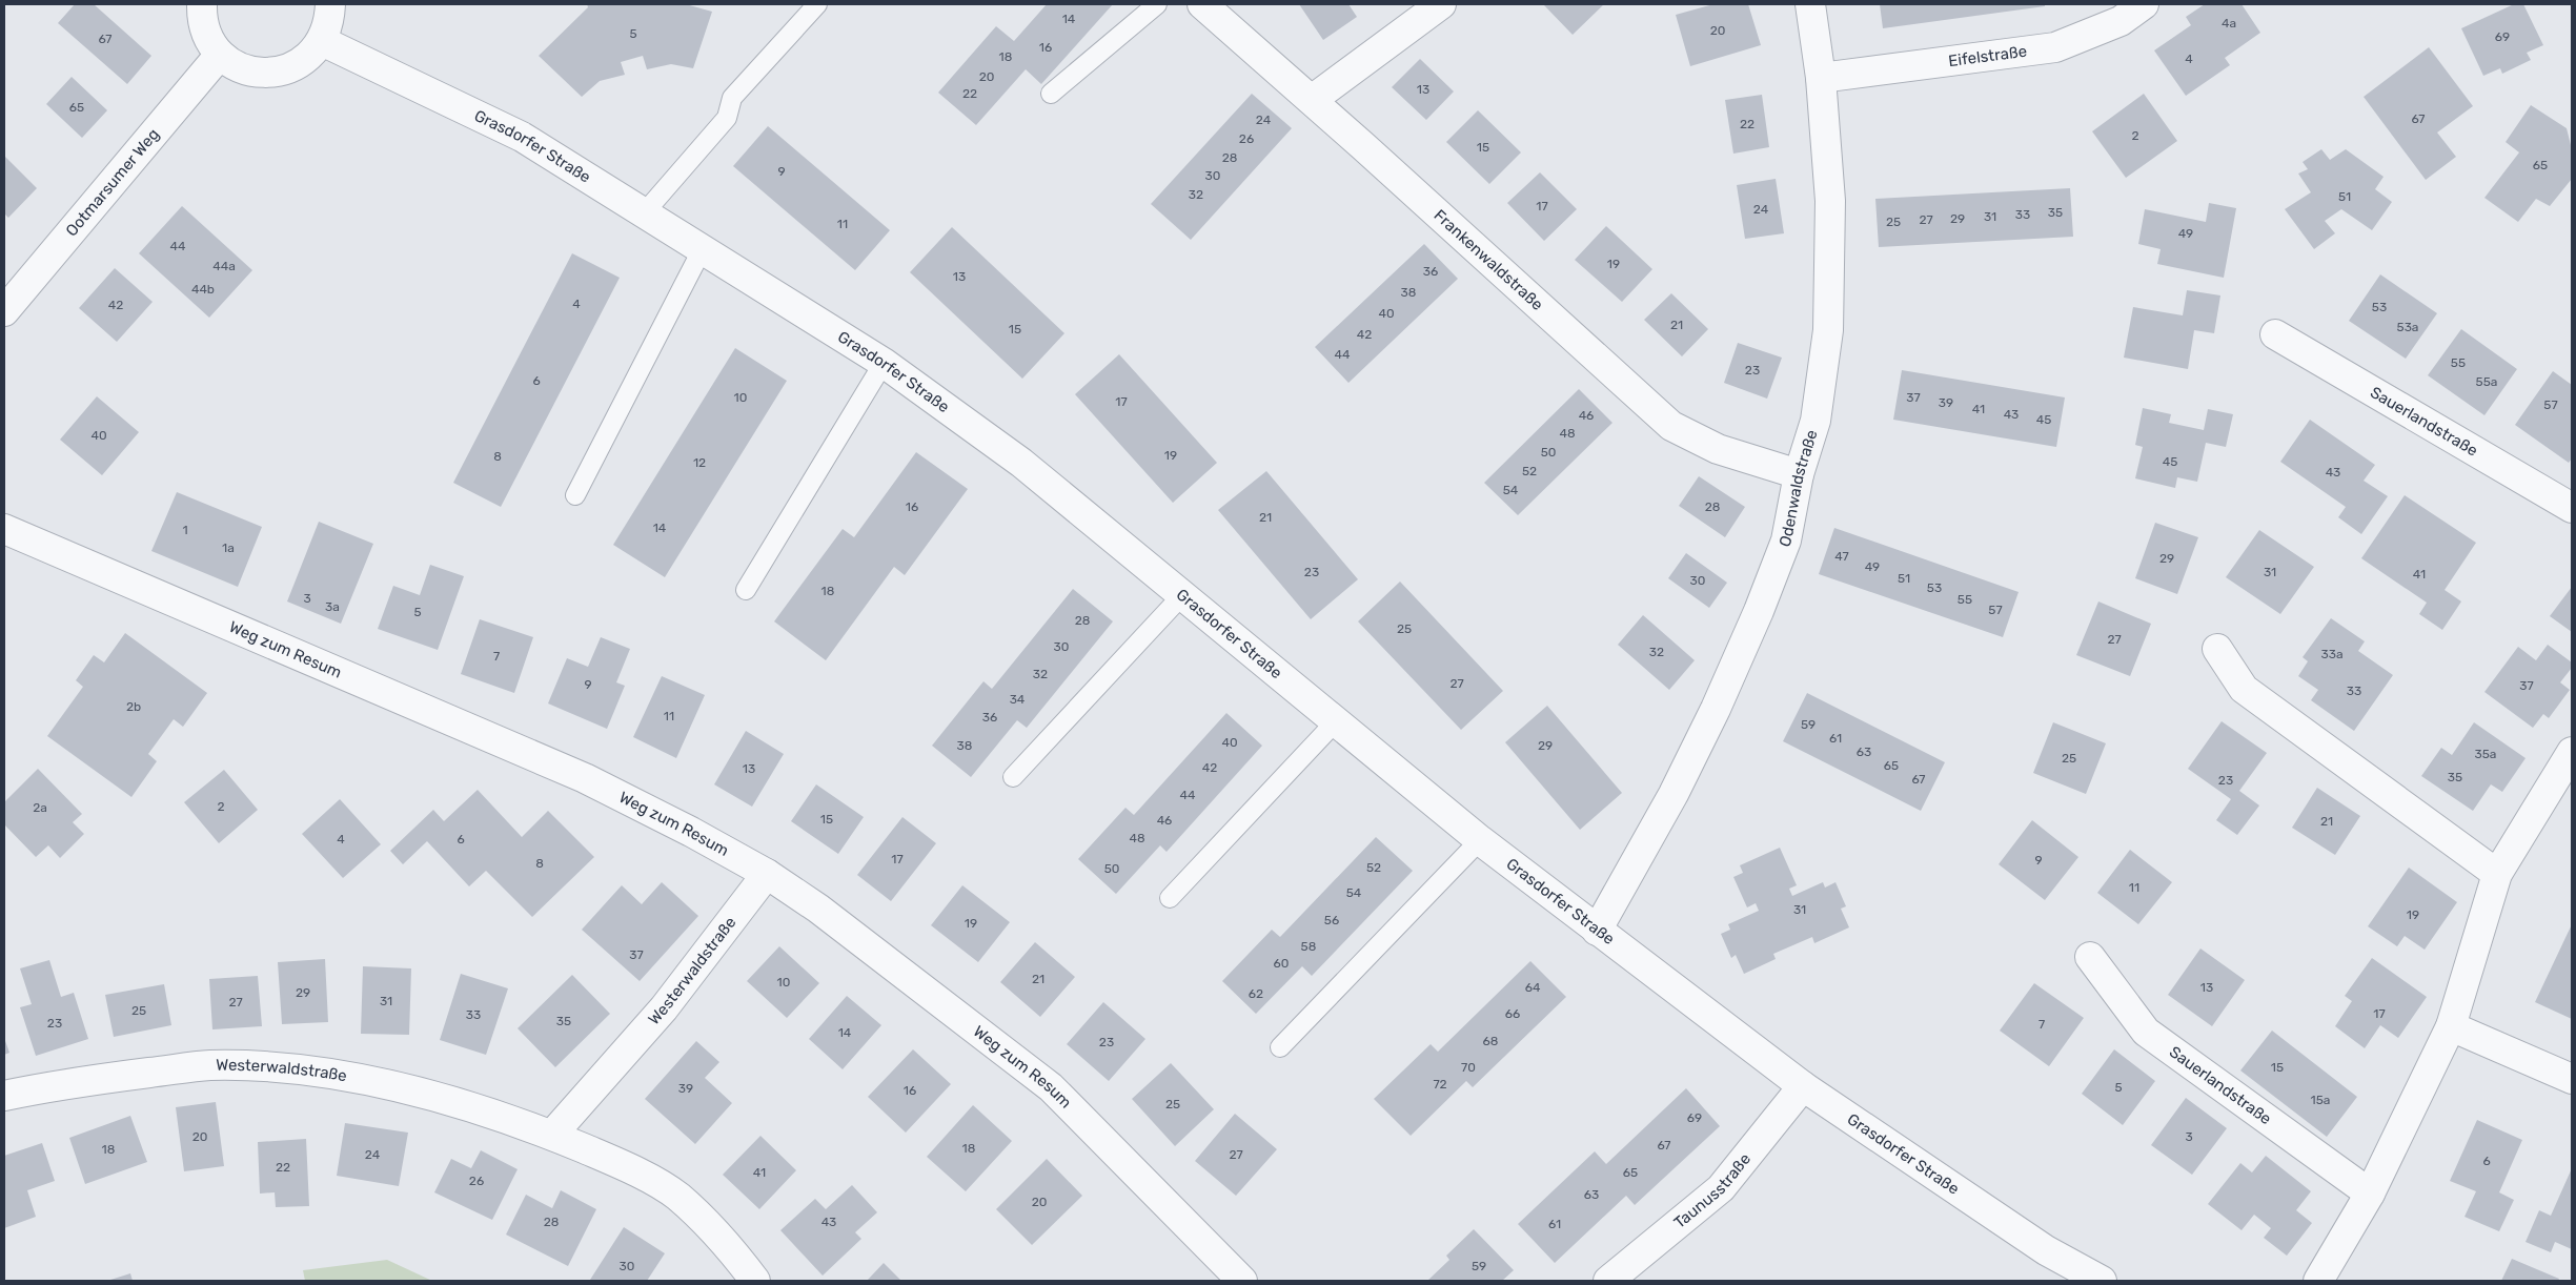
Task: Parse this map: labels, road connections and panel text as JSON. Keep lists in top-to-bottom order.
{
  "streets": {
    "street": [
      "Eifelstraße",
      "Grasdorfer Straße",
      "Ootmarsumer Weg",
      "Frankenwaldstraße",
      "Sauerlandstraße",
      "Odenwaldstraße",
      "Weg zum Resum",
      "Westerwaldstraße",
      "Taunusstraße"
    ]
  },
  "crossings": [
    ["Eifelstraße", "Odenwaldstraße"],
    ["Grasdorfer Straße", "Odenwaldstraße"],
    ["Grasdorfer Straße", "Taunusstraße"],
    ["Frankenwaldstraße", "Odenwaldstraße"],
    ["Weg zum Resum", "Westerwaldstraße"]
  ],
  "house_numbers": [
    "14",
    "4a",
    "20",
    "5",
    "69",
    "67",
    "16",
    "18",
    "4",
    "20",
    "13",
    "22",
    "65",
    "67",
    "24",
    "22",
    "2",
    "26",
    "15",
    "28",
    "65",
    "9",
    "30",
    "32",
    "51",
    "17",
    "24",
    "35",
    "33",
    "31",
    "29",
    "27",
    "25",
    "11",
    "49",
    "44",
    "19",
    "44a",
    "36",
    "13",
    "44b",
    "38",
    "4",
    "42",
    "53",
    "40",
    "21",
    "53a",
    "15",
    "42",
    "44",
    "55",
    "23",
    "6",
    "55a",
    "10",
    "37",
    "17",
    "39",
    "57",
    "41",
    "43",
    "46",
    "45",
    "48",
    "40",
    "50",
    "19",
    "8",
    "45",
    "12",
    "52",
    "43",
    "54",
    "16",
    "28",
    "21",
    "14",
    "1",
    "1a",
    "47",
    "29",
    "49",
    "23",
    "31",
    "41",
    "51",
    "30",
    "53",
    "18",
    "3",
    "55",
    "3a",
    "57",
    "5",
    "28",
    "25",
    "27",
    "30",
    "32",
    "33a",
    "7",
    "32",
    "27",
    "9",
    "37",
    "33",
    "34",
    "2b",
    "11",
    "36",
    "59",
    "61",
    "40",
    "38",
    "29",
    "63",
    "35a",
    "25",
    "65",
    "42",
    "13",
    "35",
    "67",
    "23",
    "44",
    "2",
    "2a",
    "15",
    "46",
    "21",
    "48",
    "4",
    "6",
    "17",
    "9",
    "8",
    "52",
    "50",
    "11",
    "54",
    "31",
    "19",
    "56",
    "19",
    "58",
    "37",
    "60",
    "21",
    "10",
    "64",
    "13",
    "29",
    "62",
    "31",
    "27",
    "25",
    "66",
    "17",
    "33",
    "35",
    "23",
    "7",
    "14",
    "68",
    "23",
    "70",
    "15",
    "72",
    "5",
    "39",
    "16",
    "15a",
    "25",
    "69",
    "20",
    "3",
    "67",
    "18",
    "18",
    "24",
    "27",
    "6",
    "22",
    "41",
    "65",
    "26",
    "63",
    "20",
    "28",
    "43",
    "61",
    "30",
    "59"
  ]
}
